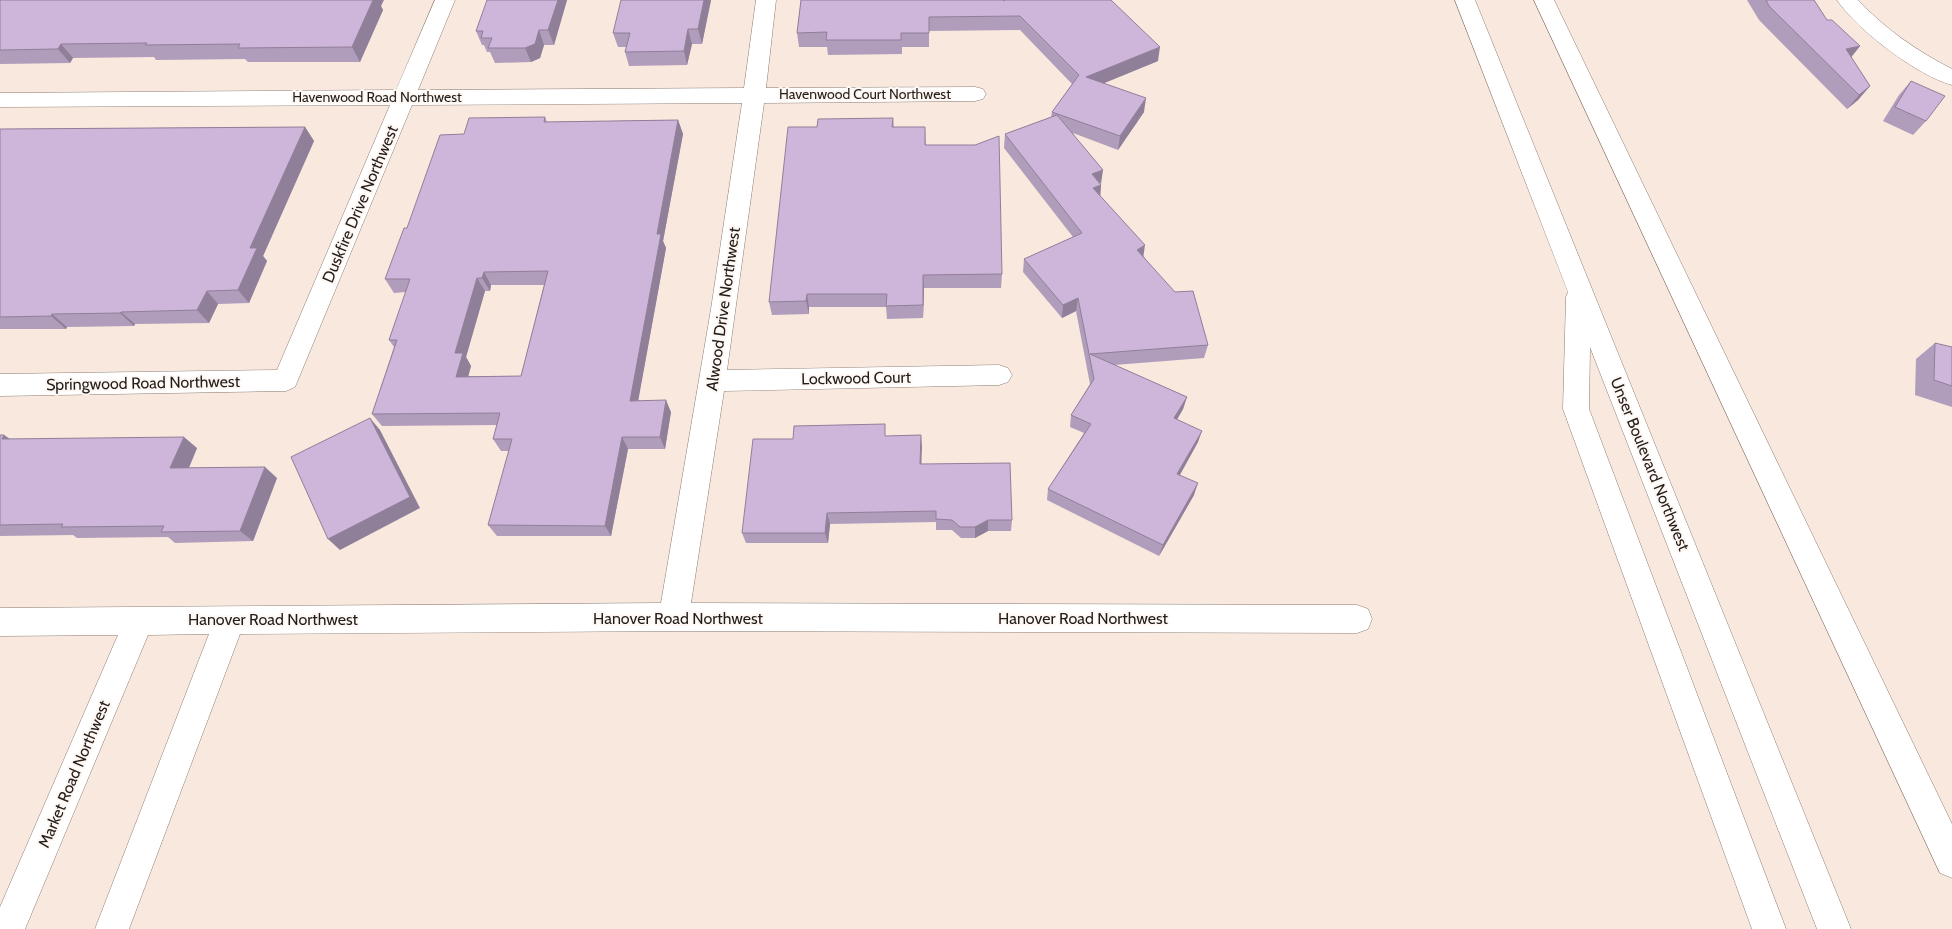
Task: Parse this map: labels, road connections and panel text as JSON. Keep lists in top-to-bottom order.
{
  "streets": {
    "street": [
      "Havenwood Court Northwest",
      "Havenwood Road Northwest",
      "Duskfire Drive Northwest",
      "Alwood Drive Northwest",
      "Lockwood Court",
      "Springwood Road Northwest",
      "Unser Boulevard Northwest",
      "Hanover Road Northwest",
      "Market Road Northwest"
    ]
  },
  "crossings": [
    ["Havenwood Court Northwest", "Havenwood Road Northwest"],
    ["Havenwood Court Northwest", "Alwood Drive Northwest"],
    ["Havenwood Road Northwest", "Duskfire Drive Northwest"],
    ["Havenwood Road Northwest", "Alwood Drive Northwest"],
    ["Duskfire Drive Northwest", "Springwood Road Northwest"],
    ["Alwood Drive Northwest", "Lockwood Court"],
    ["Alwood Drive Northwest", "Hanover Road Northwest"],
    ["Hanover Road Northwest", "Market Road Northwest"]
  ]
}
